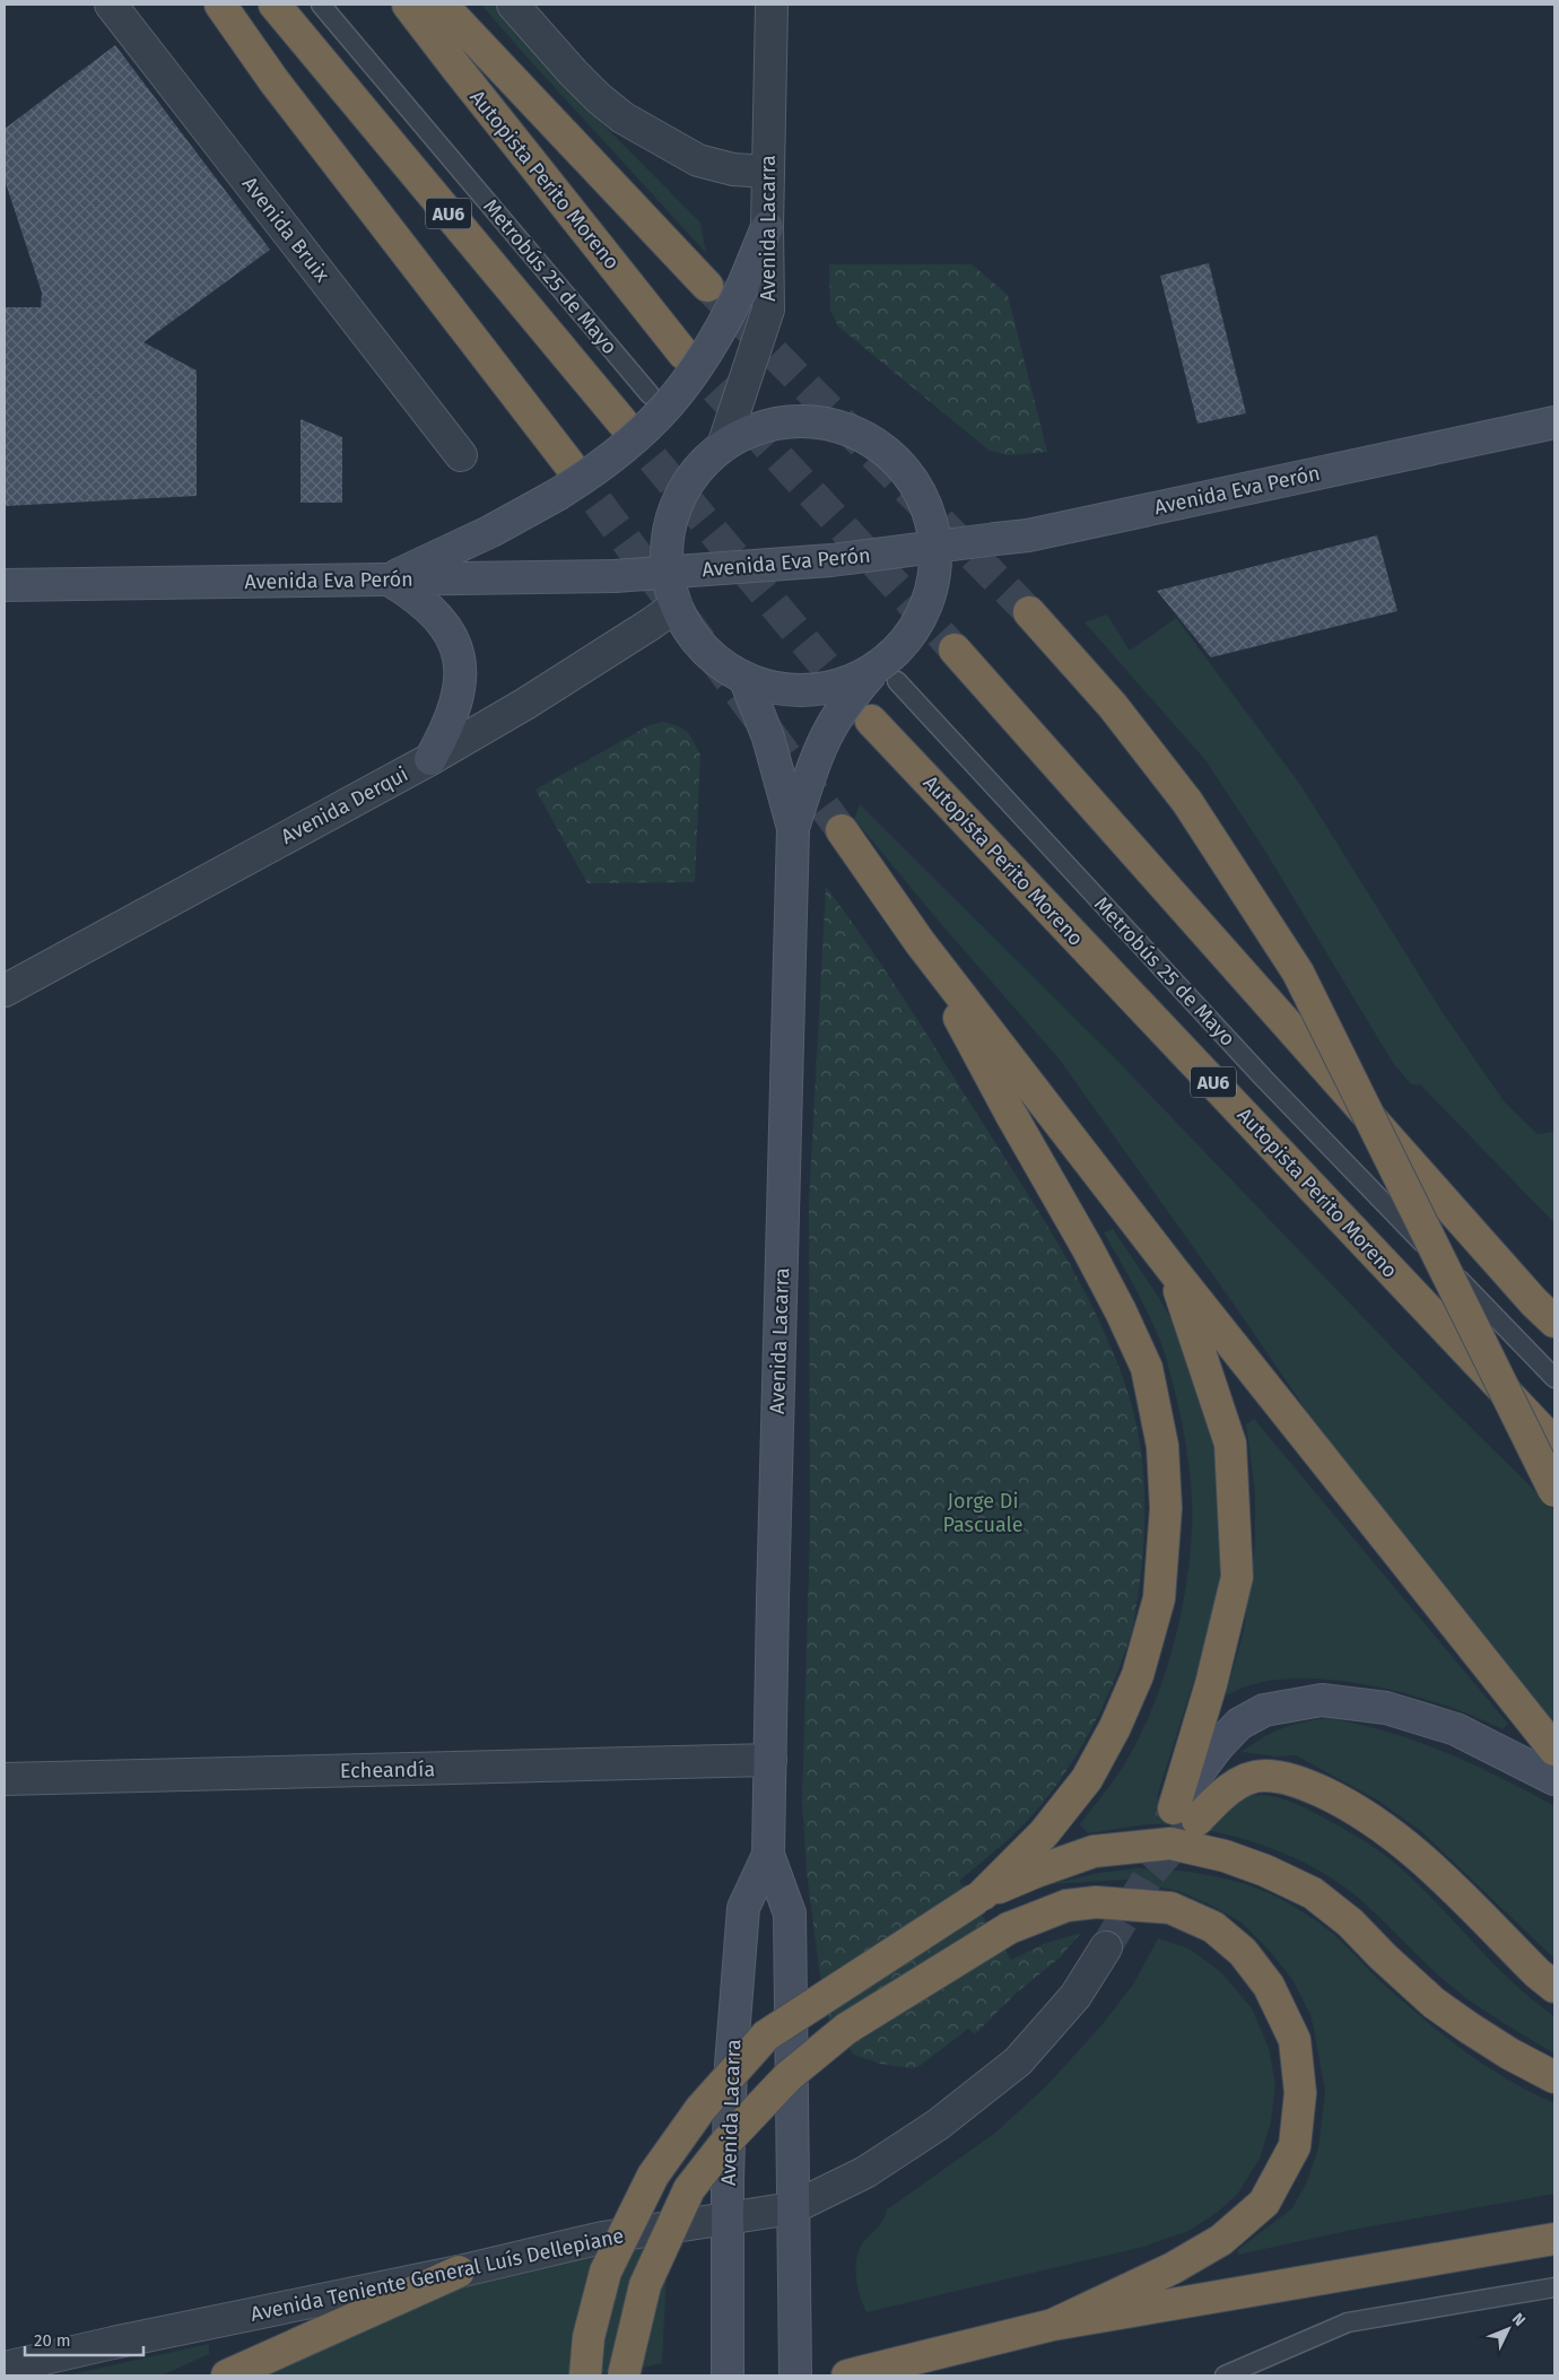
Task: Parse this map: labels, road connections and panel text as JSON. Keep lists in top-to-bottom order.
{
  "streets": {
    "highway": ["Autopista Perito Moreno", "AU6"],
    "main road": ["Avenida Lacarra", "Avenida Eva Perón"],
    "street": [
      "Avenida Bruix",
      "Avenida Derqui",
      "Echeandía",
      "Avenida Teniente General Luís Dellepiane"
    ],
    "lane": ["Metrobús 25 de Mayo"]
  },
  "crossings": [
    ["Avenida Lacarra", "Metrobús 25 de Mayo"],
    ["Avenida Lacarra", "Echeandía"],
    ["Avenida Lacarra", "Avenida Teniente General Luís Dellepiane"]
  ],
  "parks": ["Jorge Di Pascuale"],
  "scale_bar": "20 m",
  "north": "top right"
}
